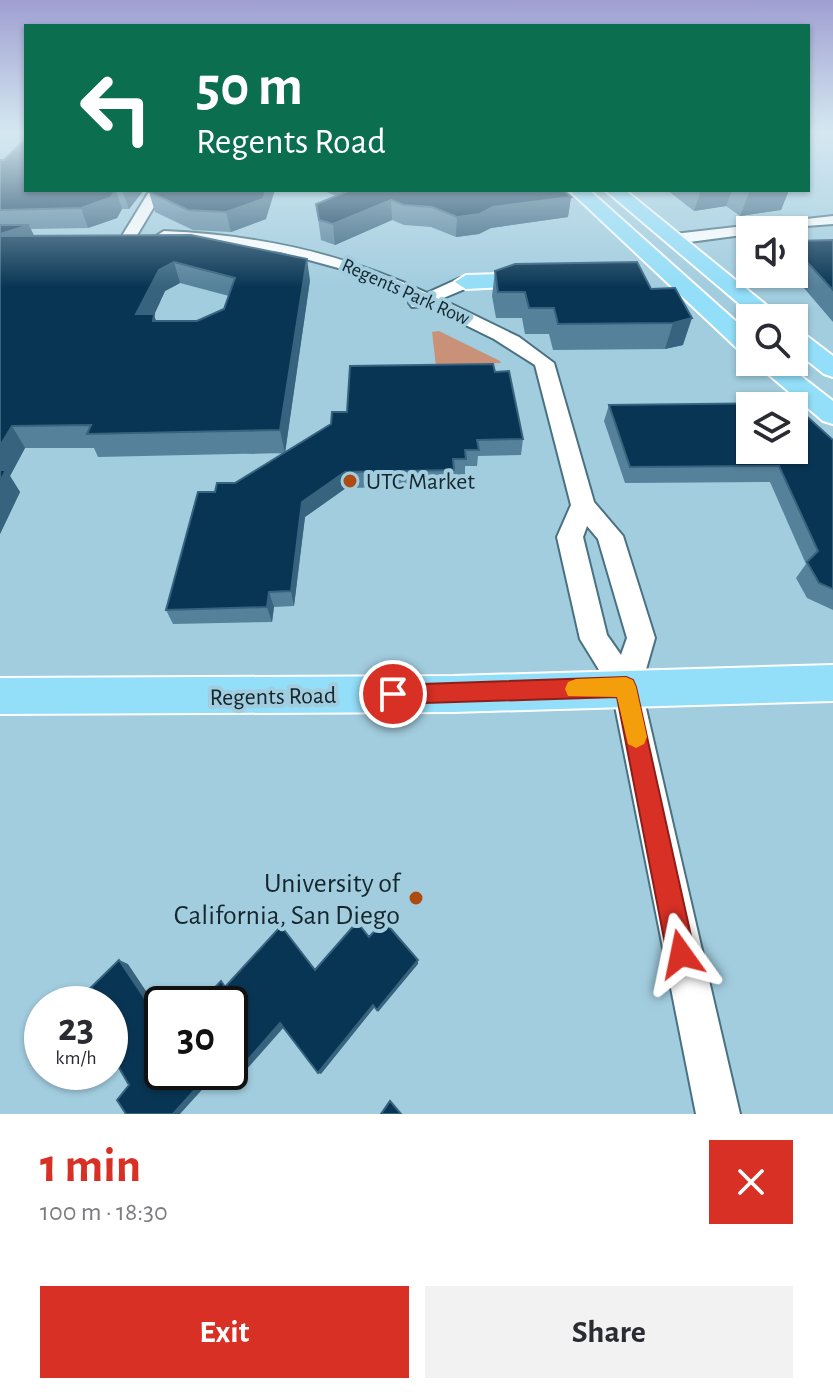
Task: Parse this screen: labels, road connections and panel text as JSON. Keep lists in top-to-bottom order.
{
  "streets": {
    "main road": ["Regents Road"],
    "street": ["Regents Park Row"]
  },
  "places": ["UTC Market", "University of California, San Diego"],
  "page": {
    "turn": ["50 m", "Regents Road"],
    "speed": "23 km/h",
    "limit": "30",
    "heading": ["1 min", "100 m · 18:30"],
    "buttons": ["Exit", "Share"]
  }
}
